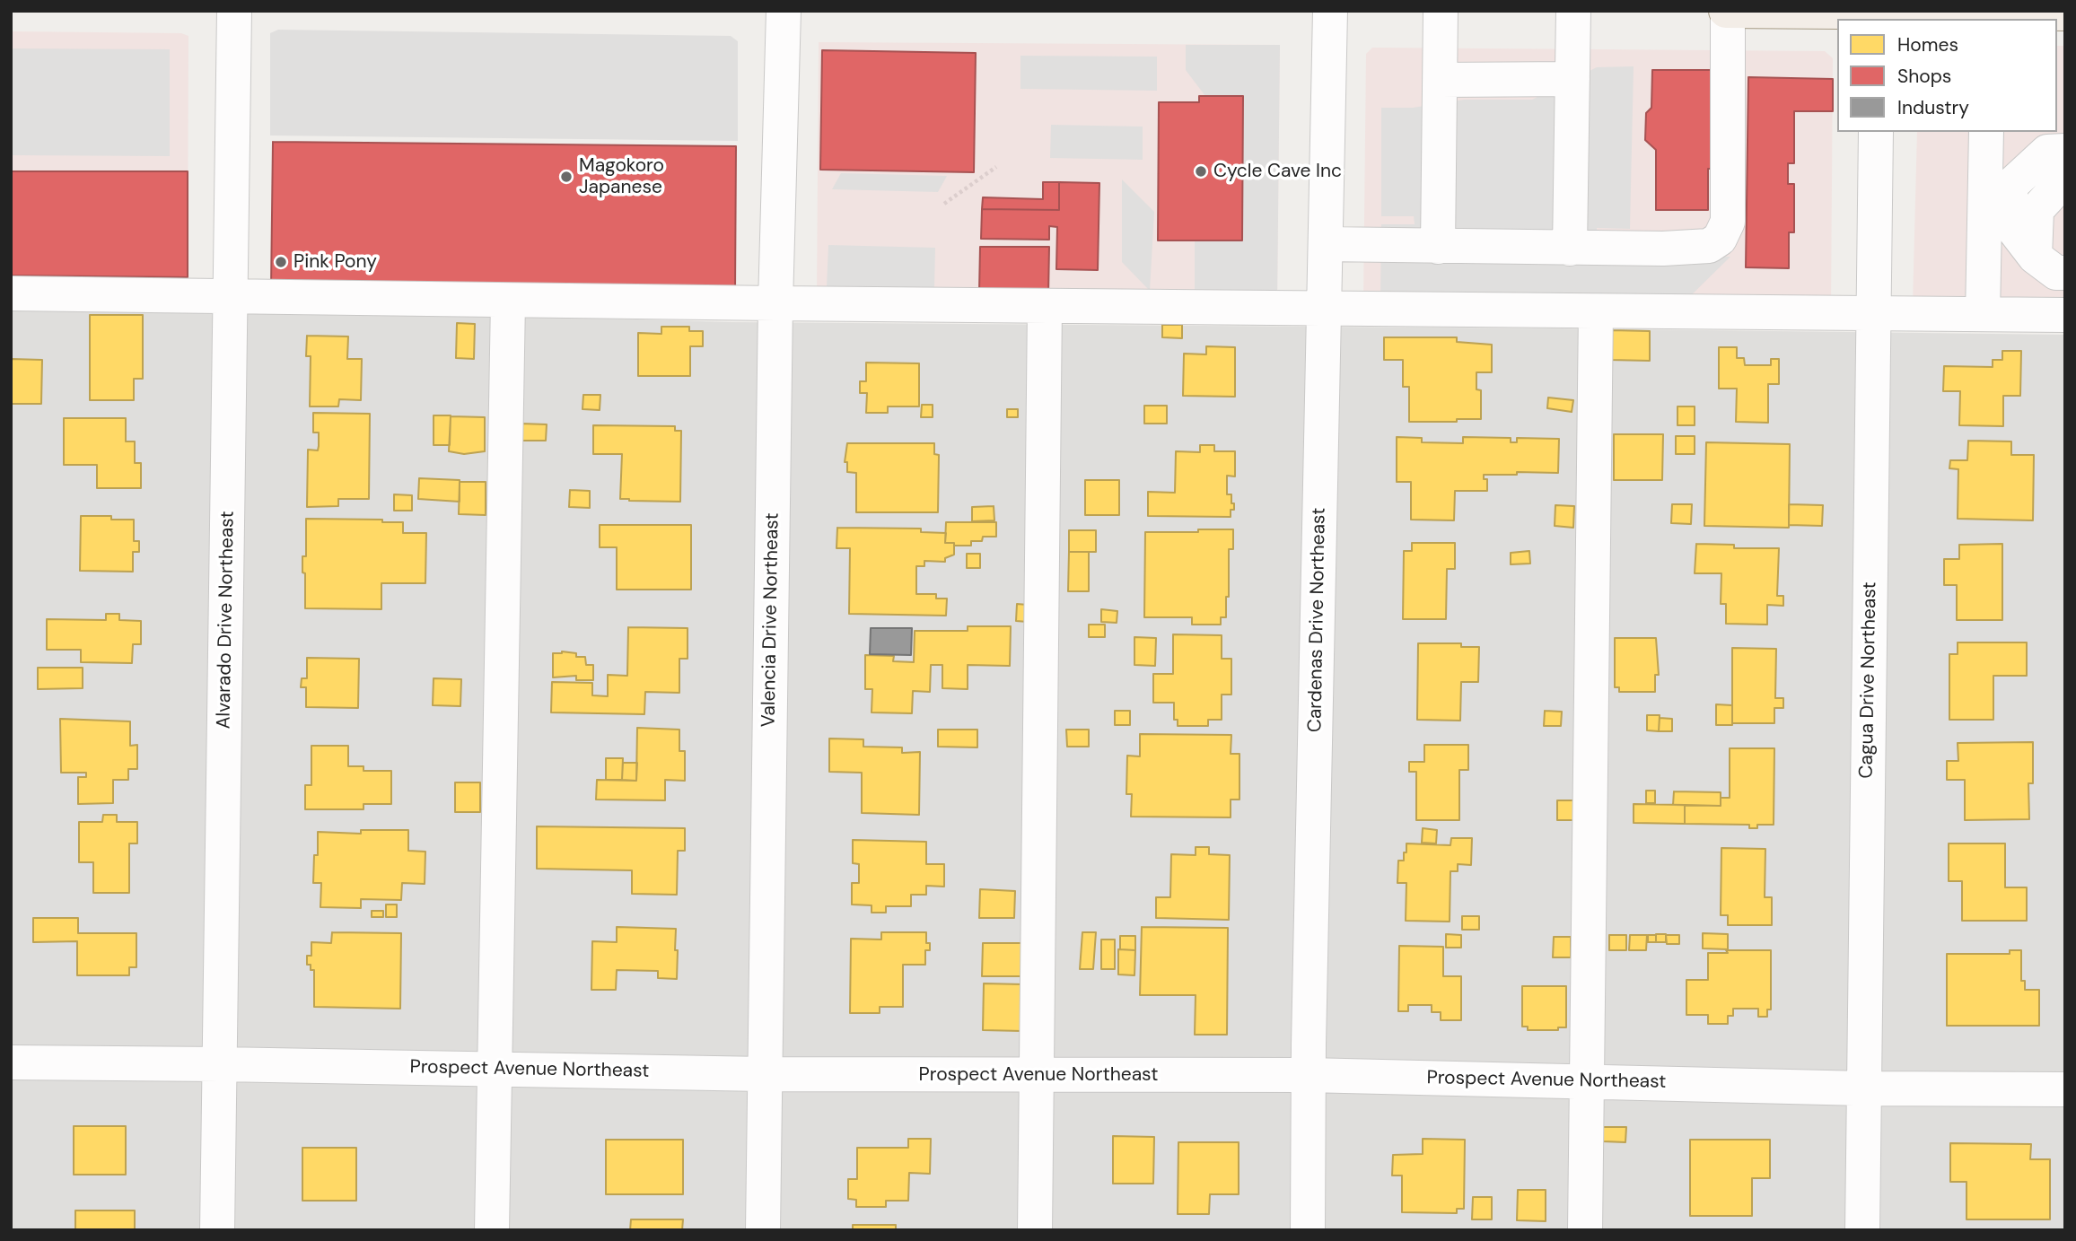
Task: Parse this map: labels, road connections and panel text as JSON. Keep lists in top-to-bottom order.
{
  "streets": {
    "street": [
      "Alvarado Drive Northeast",
      "Valencia Drive Northeast",
      "Cardenas Drive Northeast",
      "Cagua Drive Northeast",
      "Prospect Avenue Northeast"
    ]
  },
  "crossings": [
    ["Alvarado Drive Northeast", "Prospect Avenue Northeast"],
    ["Valencia Drive Northeast", "Prospect Avenue Northeast"],
    ["Cardenas Drive Northeast", "Prospect Avenue Northeast"],
    ["Cagua Drive Northeast", "Prospect Avenue Northeast"]
  ],
  "places": ["Cycle Cave Inc", "Magokoro Japanese", "Pink Pony"],
  "legend": ["Homes", "Shops", "Industry"]
}
